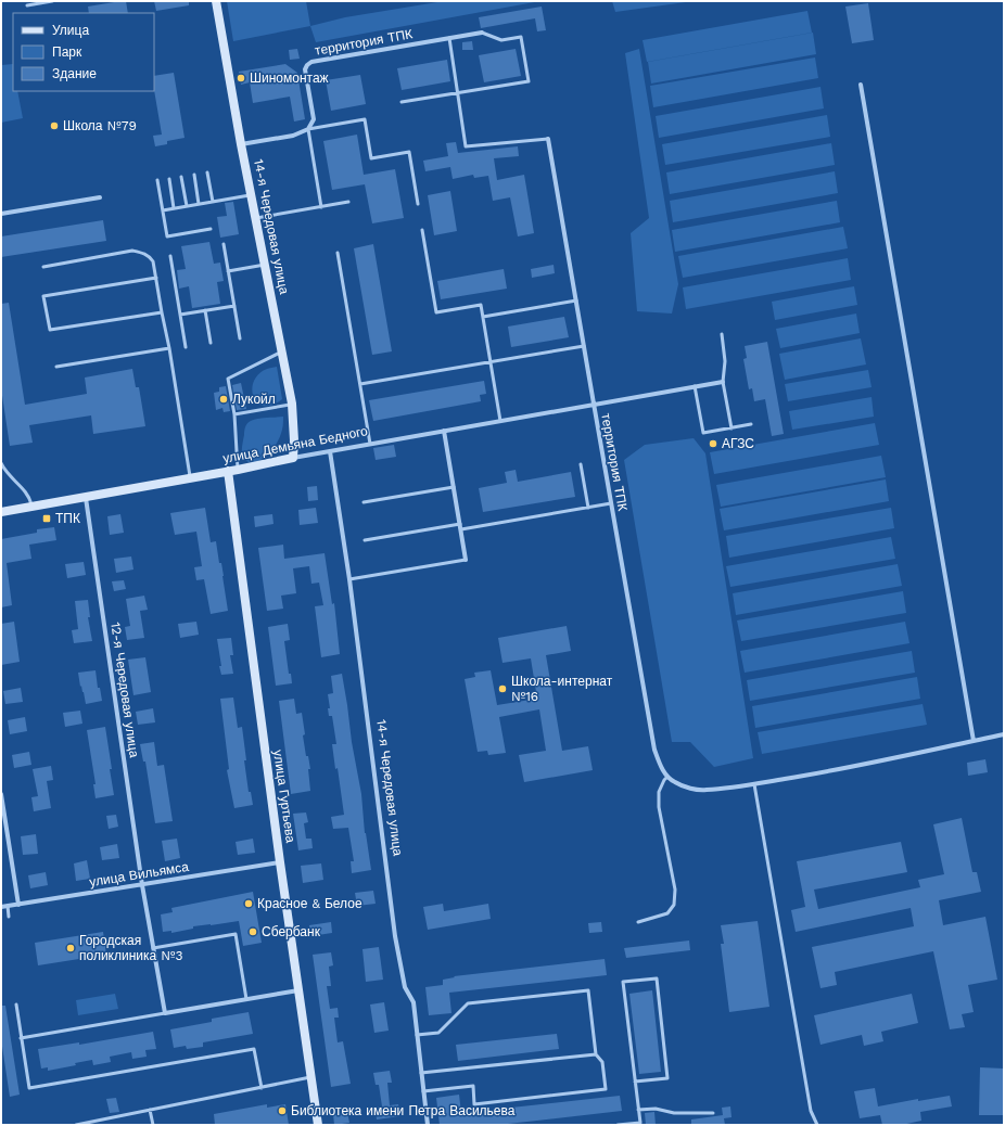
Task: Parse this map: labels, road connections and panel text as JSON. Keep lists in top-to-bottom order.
{
  "streets": {
    "main road": ["14-я Чередовая улица", "улица Демьяна Бедного", "улица Гуртьева"],
    "street": ["территория ТПК", "12-я Чередовая улица", "улица Вильямса"]
  },
  "crossings": [
    ["территория ТПК", "улица Демьяна Бедного"],
    ["14-я Чередовая улица", "улица Демьяна Бедного"],
    ["улица Демьяна Бедного", "12-я Чередовая улица"],
    ["улица Демьяна Бедного", "улица Гуртьева"],
    ["12-я Чередовая улица", "улица Вильямса"],
    ["улица Гуртьева", "улица Вильямса"]
  ],
  "places": {
    "other": [
      "Шиномонтаж",
      "Школа №79",
      "Лукойл",
      "АГЗС",
      "Школа-интернат №16",
      "Красное & Белое",
      "Сбербанк",
      "Городская поликлиника №3",
      "Библиотека имени Петра Васильева"
    ],
    "transit": ["ТПК"]
  },
  "legend": ["Улица", "Парк", "Здание"]
}
